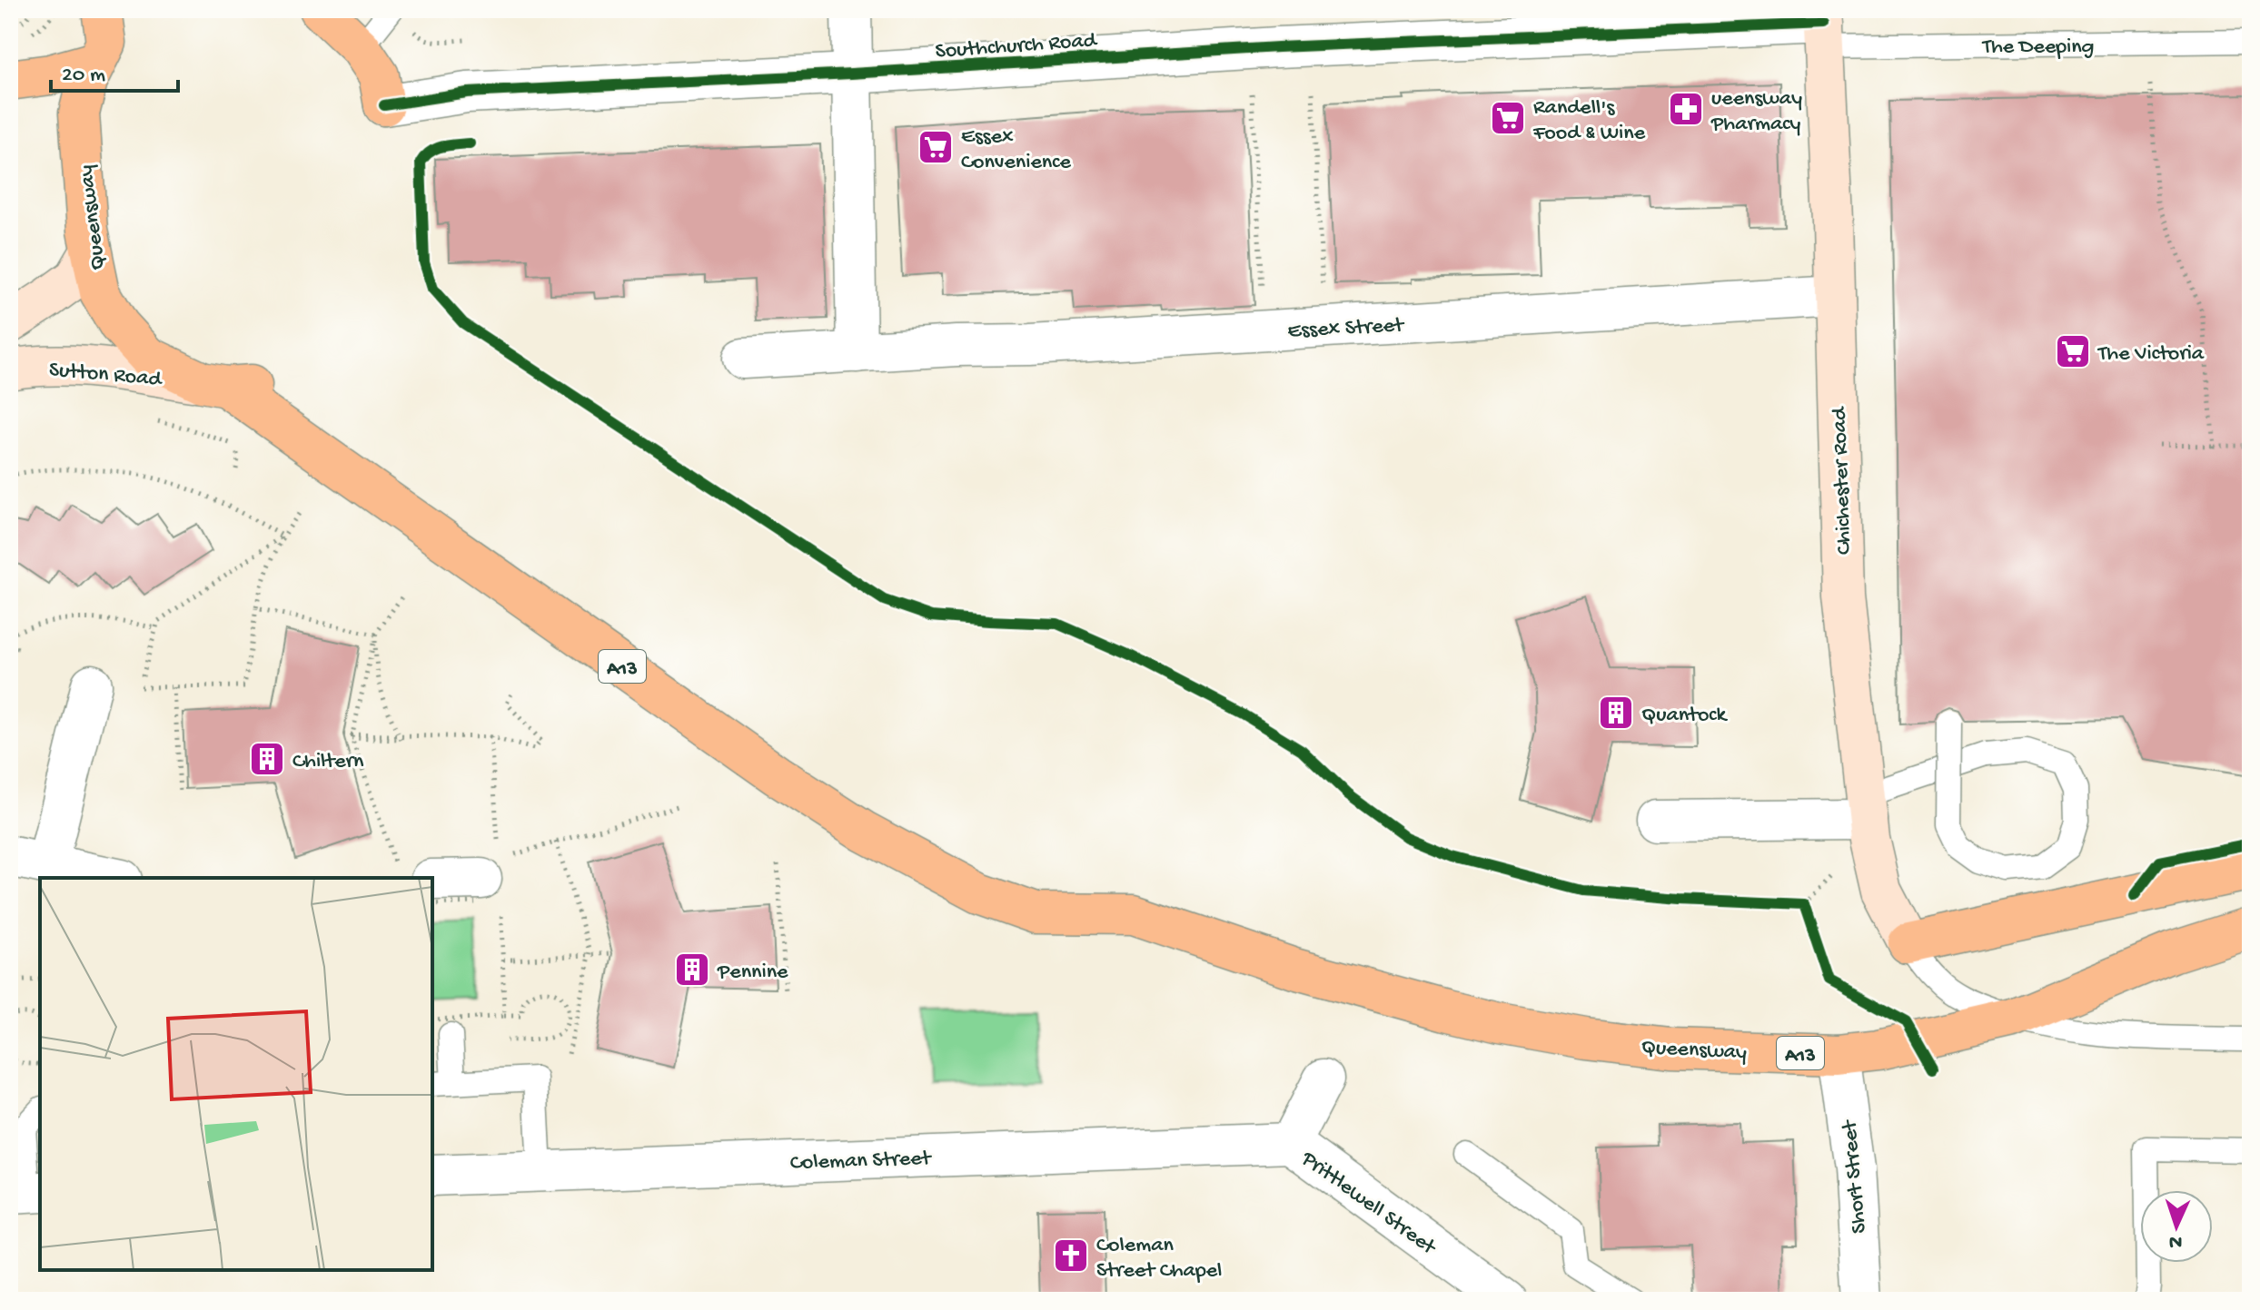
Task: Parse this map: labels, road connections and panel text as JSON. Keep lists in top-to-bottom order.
{
  "streets": {
    "main road": ["Queensway", "A13"],
    "street": [
      "Southchurch Road",
      "Essex Street",
      "Sutton Road",
      "Chichester Road",
      "Coleman Street",
      "Short Street",
      "Prittlewell Street"
    ],
    "lane": ["The Deeping"]
  },
  "crossings": [
    ["Southchurch Road", "The Deeping"],
    ["Southchurch Road", "Chichester Road"],
    ["The Deeping", "Chichester Road"],
    ["Queensway", "Sutton Road"],
    ["Queensway", "Short Street"],
    ["Essex Street", "Chichester Road"],
    ["Coleman Street", "Prittlewell Street"]
  ],
  "places": {
    "pharmacy": ["ueensway Pharmacy"],
    "supermarket": ["Randell's Food & Wine", "Essex Convenience", "The Victoria"],
    "building": ["Quantock", "Chiltern", "Pennine"],
    "church": ["Coleman Street Chapel"]
  },
  "scale_bar": "20 m",
  "north": "bottom"
}
